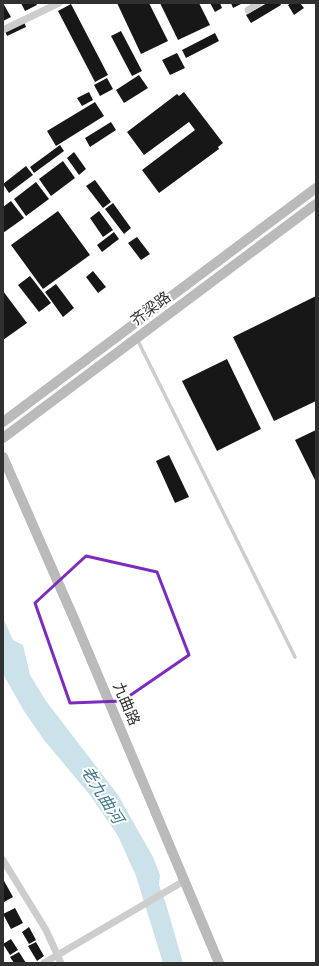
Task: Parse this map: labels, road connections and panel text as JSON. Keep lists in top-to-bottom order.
{
  "streets": {
    "main road": ["齐梁路", "九曲路"]
  },
  "water": ["老九曲河"]
}
